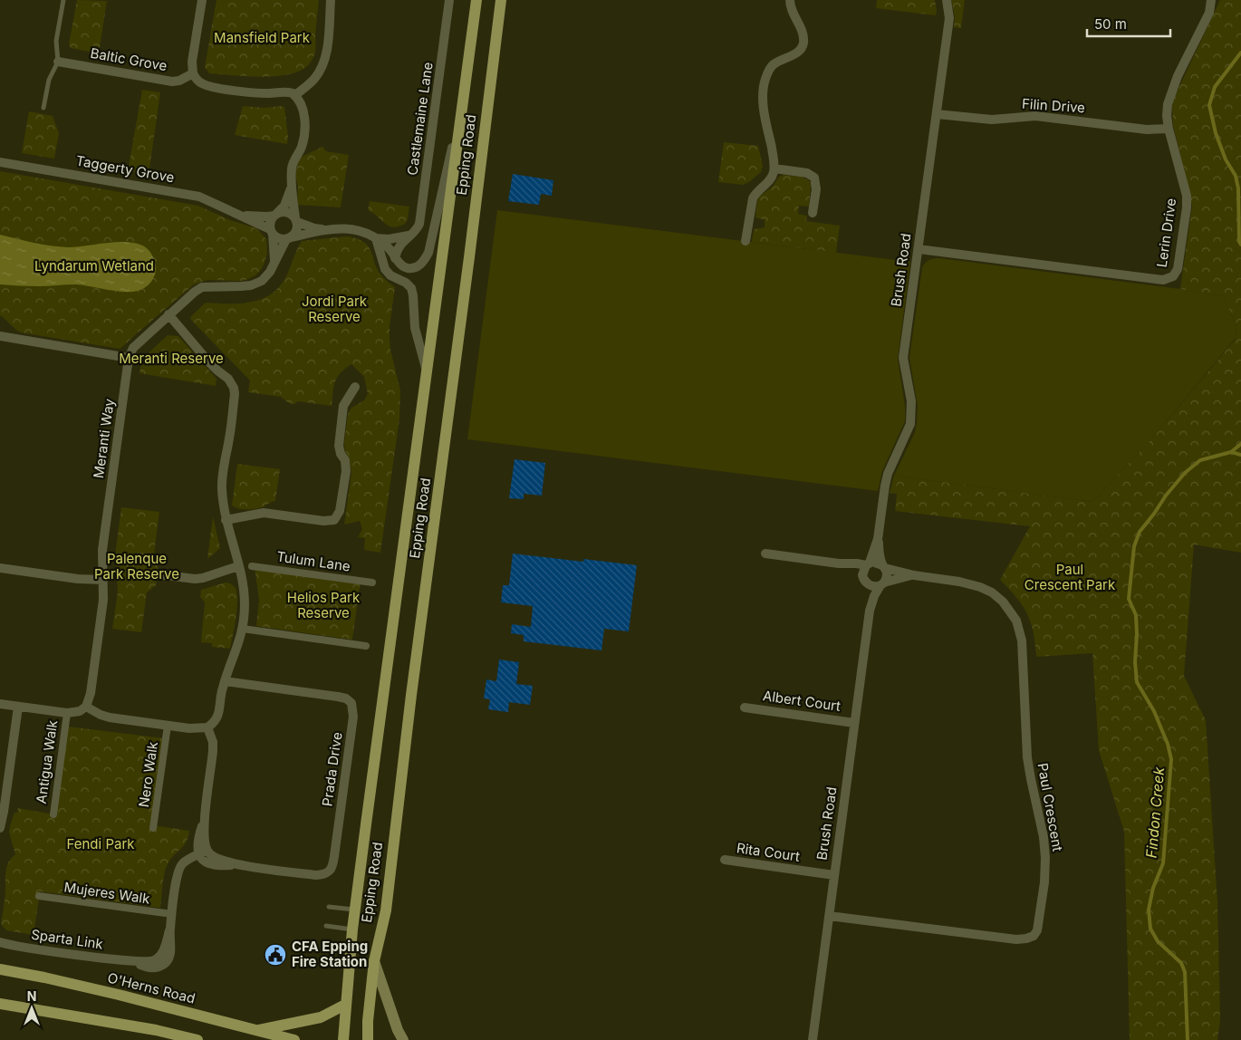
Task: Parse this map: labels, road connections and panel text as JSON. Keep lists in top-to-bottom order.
{
  "streets": {
    "main road": ["Epping Road", "O'Herns Road"],
    "street": [
      "Baltic Grove",
      "Filin Drive",
      "Castlemaine Lane",
      "Taggerty Grove",
      "Lerin Drive",
      "Brush Road",
      "Meranti Way",
      "Tulum Lane",
      "Albert Court",
      "Antigua Walk",
      "Prada Drive",
      "Nero Walk",
      "Paul Crescent",
      "Rita Court",
      "Mujeres Walk",
      "Sparta Link"
    ]
  },
  "crossings": [
    ["Filin Drive", "Lerin Drive"],
    ["Filin Drive", "Brush Road"],
    ["Taggerty Grove", "Meranti Way"],
    ["Lerin Drive", "Brush Road"],
    ["Brush Road", "Albert Court"],
    ["Brush Road", "Paul Crescent"],
    ["Brush Road", "Rita Court"],
    ["Prada Drive", "Sparta Link"],
    ["Mujeres Walk", "Sparta Link"]
  ],
  "water": ["Findon Creek"],
  "parks": [
    "Mansfield Park",
    "Lyndarum Wetland",
    "Jordi Park Reserve",
    "Meranti Reserve",
    "Palenque Park Reserve",
    "Paul Crescent Park",
    "Helios Park Reserve",
    "Fendi Park"
  ],
  "places": {
    "public building": ["CFA Epping Fire Station"]
  },
  "scale_bar": "50 m",
  "north": "top"
}
